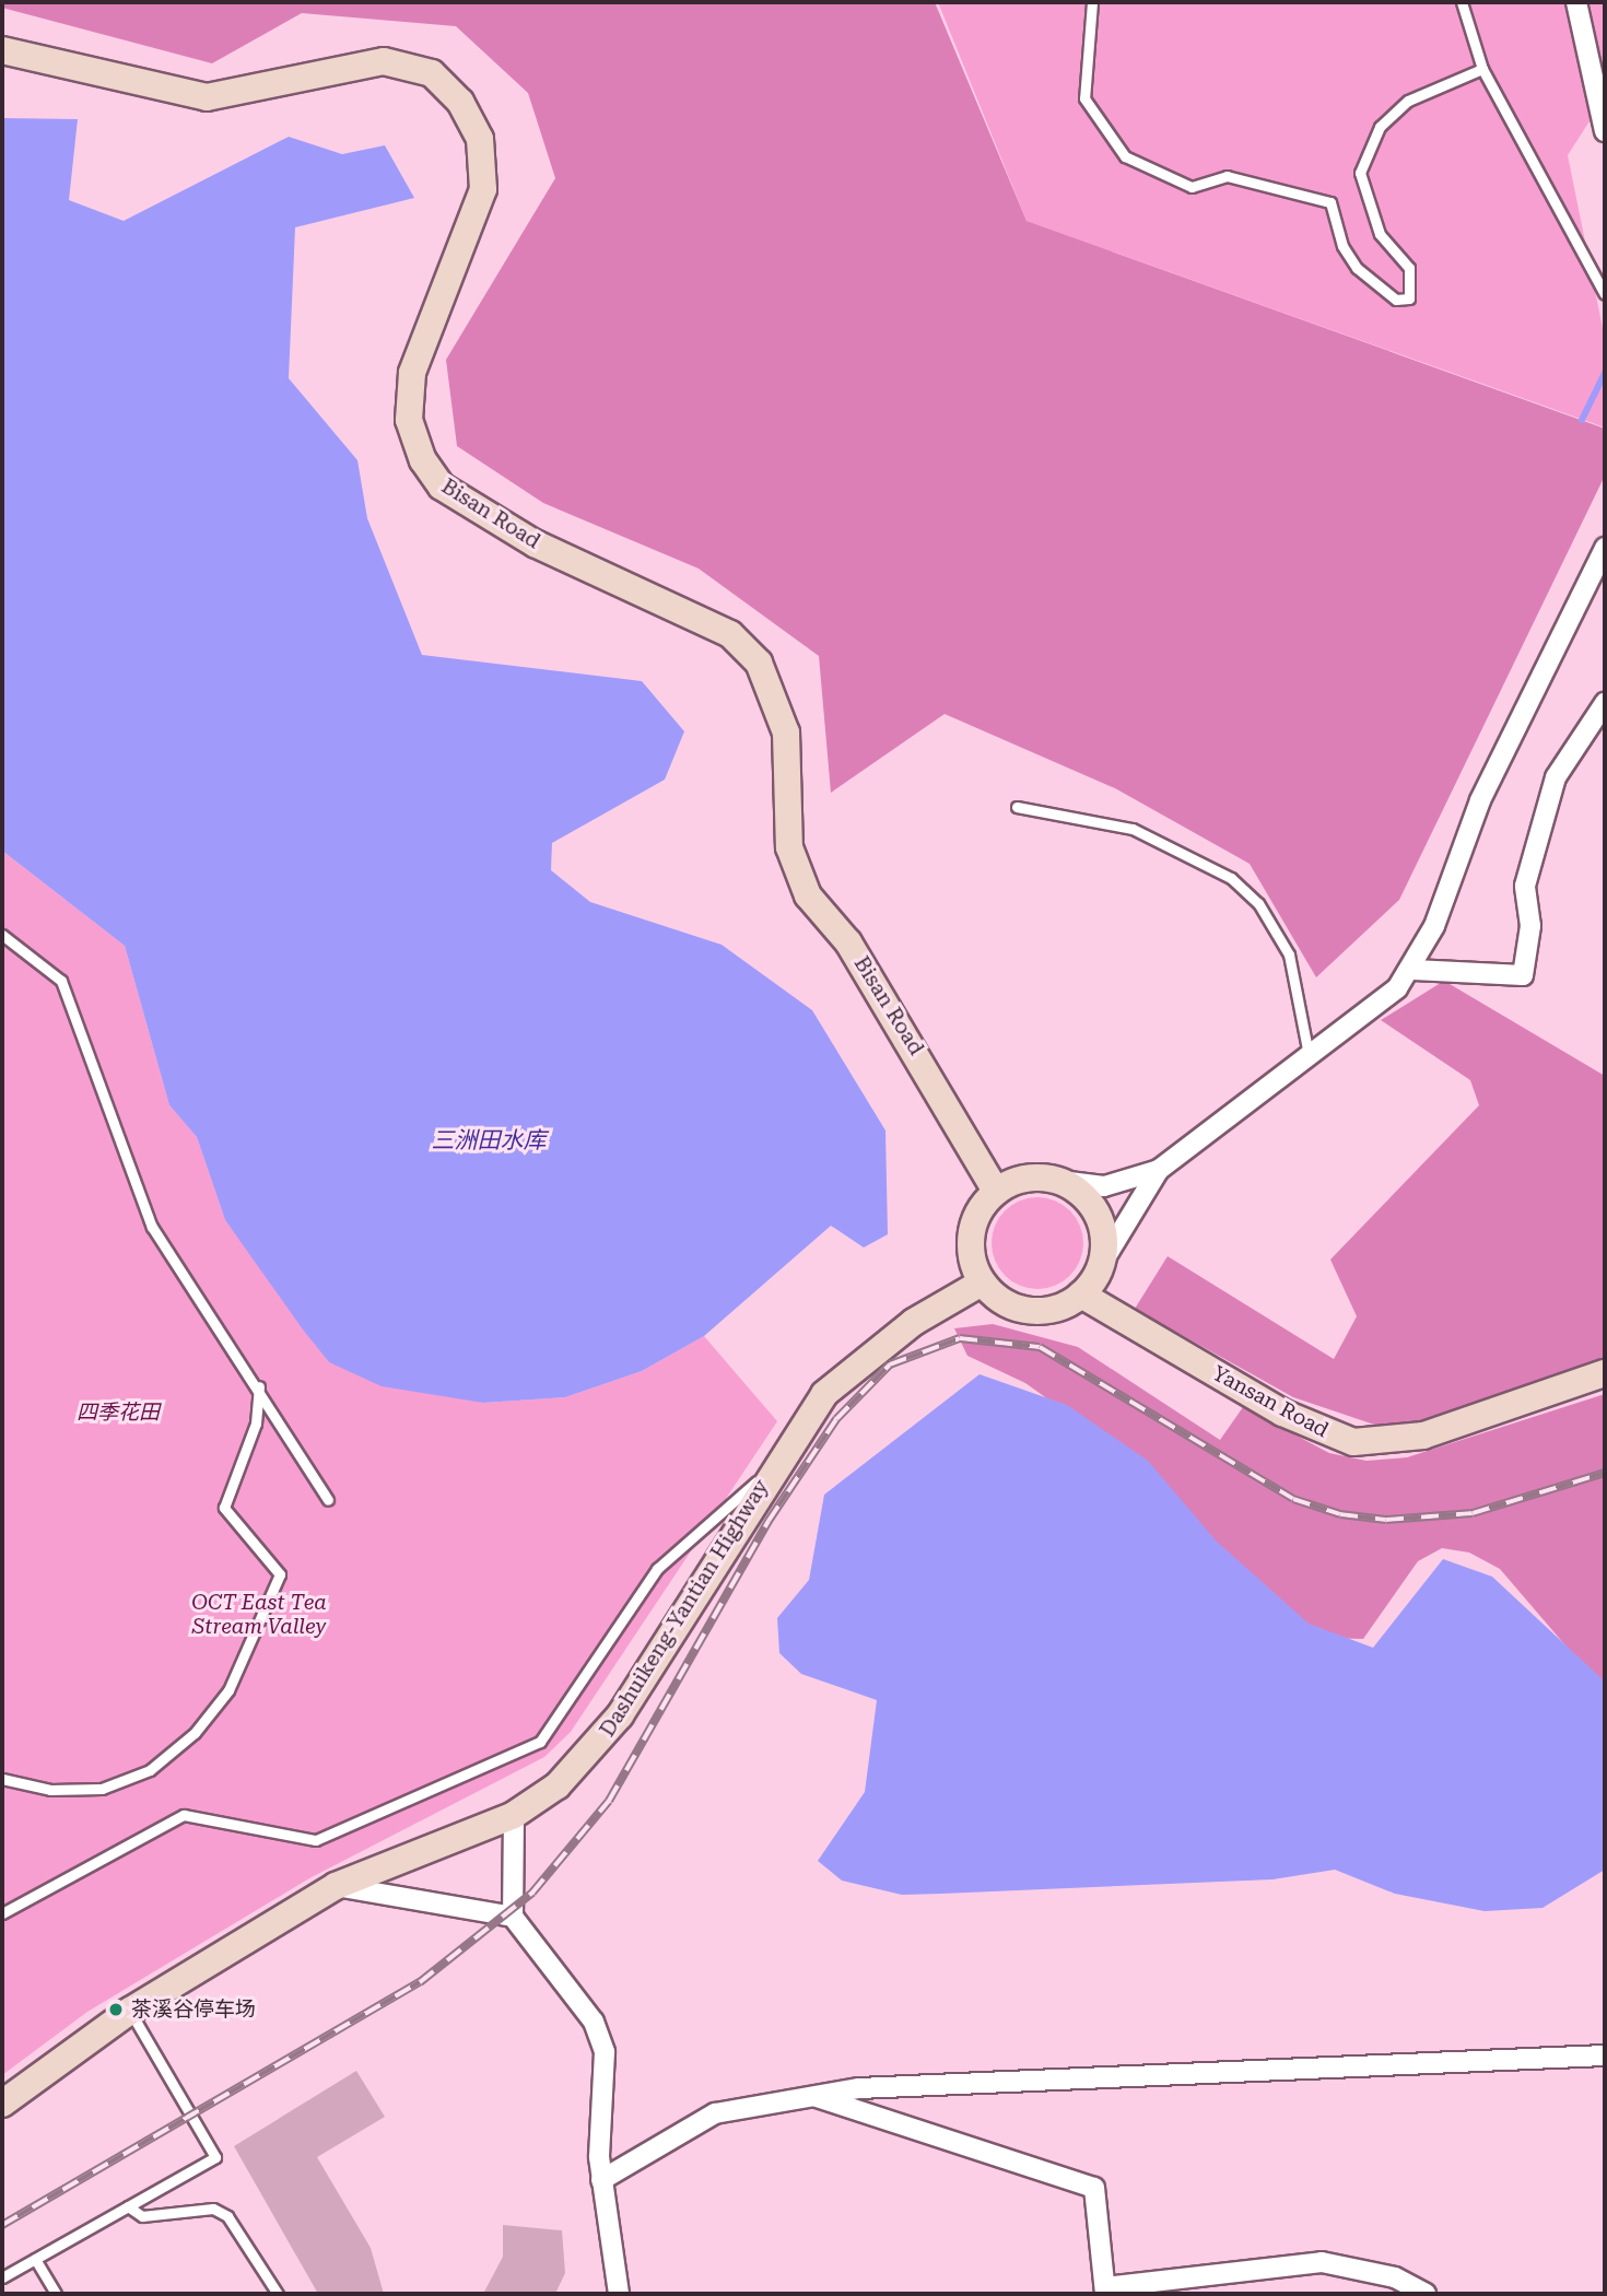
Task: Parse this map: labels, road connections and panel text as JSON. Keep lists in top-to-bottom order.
{
  "streets": {
    "main road": ["Bisan Road", "Yansan Road", "Dashuikeng-Yantian Highway"]
  },
  "crossings": [
    ["Bisan Road", "Yansan Road"],
    ["Bisan Road", "Dashuikeng-Yantian Highway"],
    ["Yansan Road", "Dashuikeng-Yantian Highway"]
  ],
  "water": ["三洲田水库"],
  "parks": ["四季花田", "OCT East Tea Stream Valley"],
  "places": ["茶溪谷停车场"]
}
